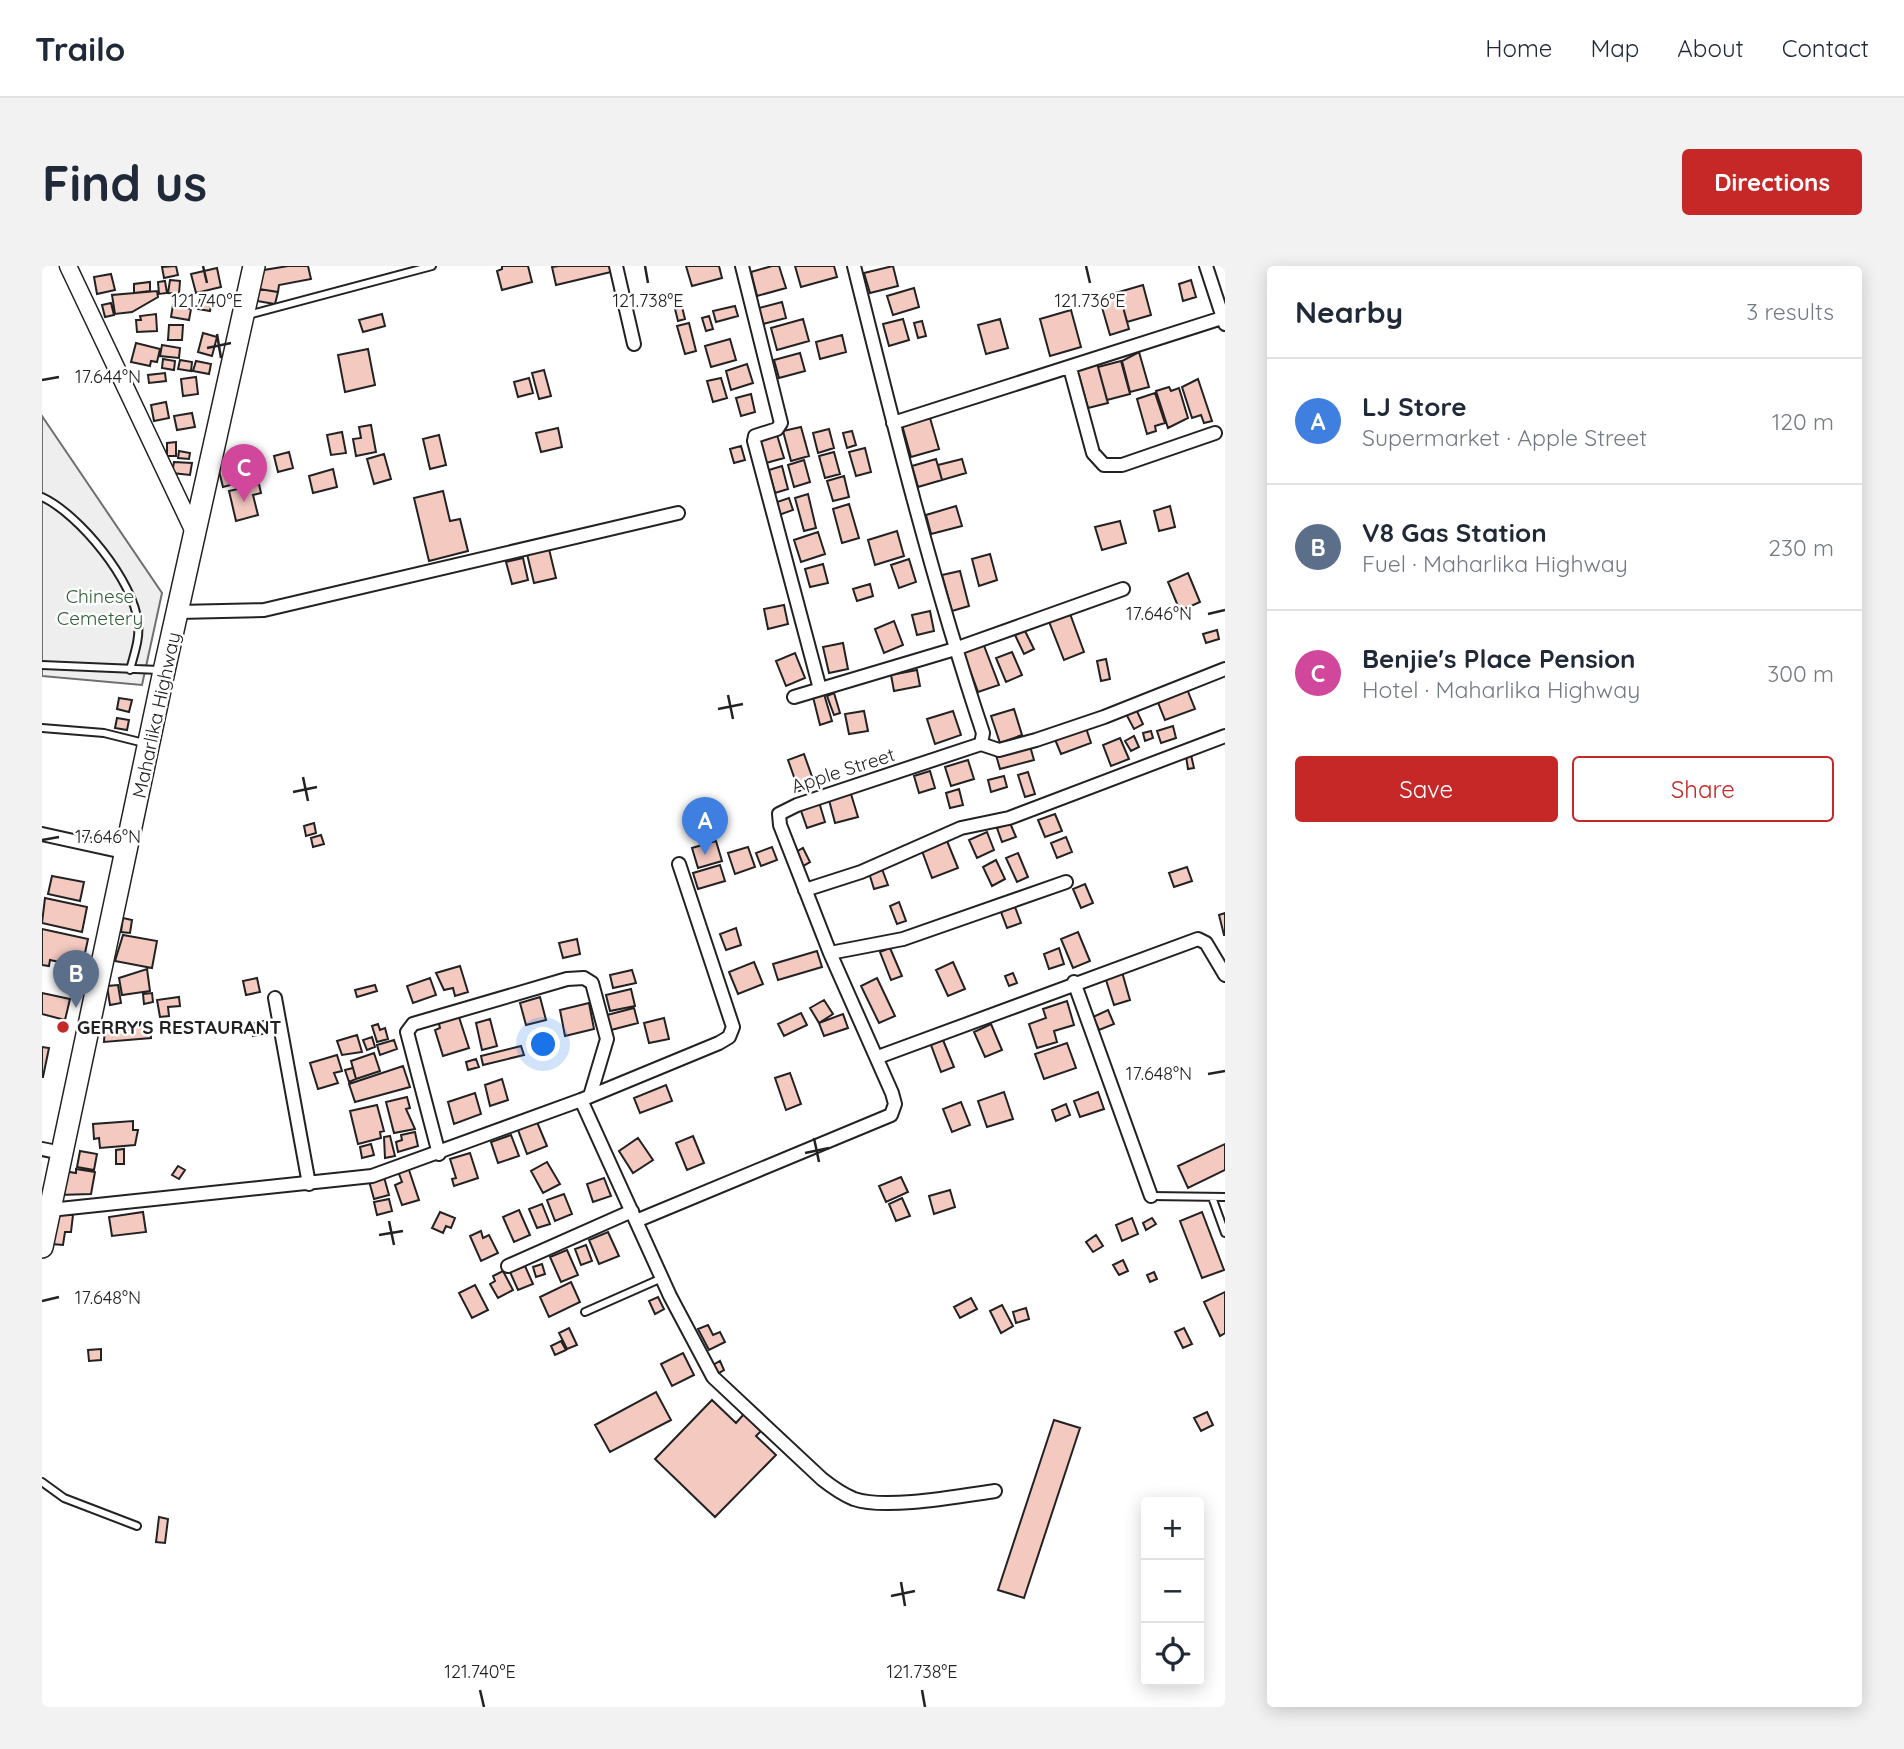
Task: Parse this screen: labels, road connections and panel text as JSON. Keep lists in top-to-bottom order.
{
  "streets": {
    "highway": ["Maharlika Highway"],
    "street": ["Apple Street"]
  },
  "parks": ["Chinese Cemetery"],
  "places": ["GERRY'S RESTAURANT"],
  "page": {
    "header": "Trailo",
    "nav": [
      "Home",
      "Map",
      "About",
      "Contact"
    ],
    "buttons": [
      "Directions",
      ["Save", "Share"]
    ],
    "title": "Find us",
    "heading": ["Nearby", "3 results"],
    "list": [
      {
        "mark": "A",
        "name": "LJ Store",
        "note": "Supermarket · Apple Street",
        "value": "120 m"
      },
      {
        "mark": "B",
        "name": "V8 Gas Station",
        "note": "Fuel · Maharlika Highway",
        "value": "230 m"
      },
      {
        "mark": "C",
        "name": "Benjie's Place Pension",
        "note": "Hotel · Maharlika Highway",
        "value": "300 m"
      }
    ],
    "pins": ["C", "A", "B"],
    "map_buttons": ["+", "−"]
  },
  "coordinates": [
    "121.740°E",
    "121.738°E",
    "121.736°E",
    "17.644°N",
    "17.646°N",
    "17.648°N"
  ]
}
